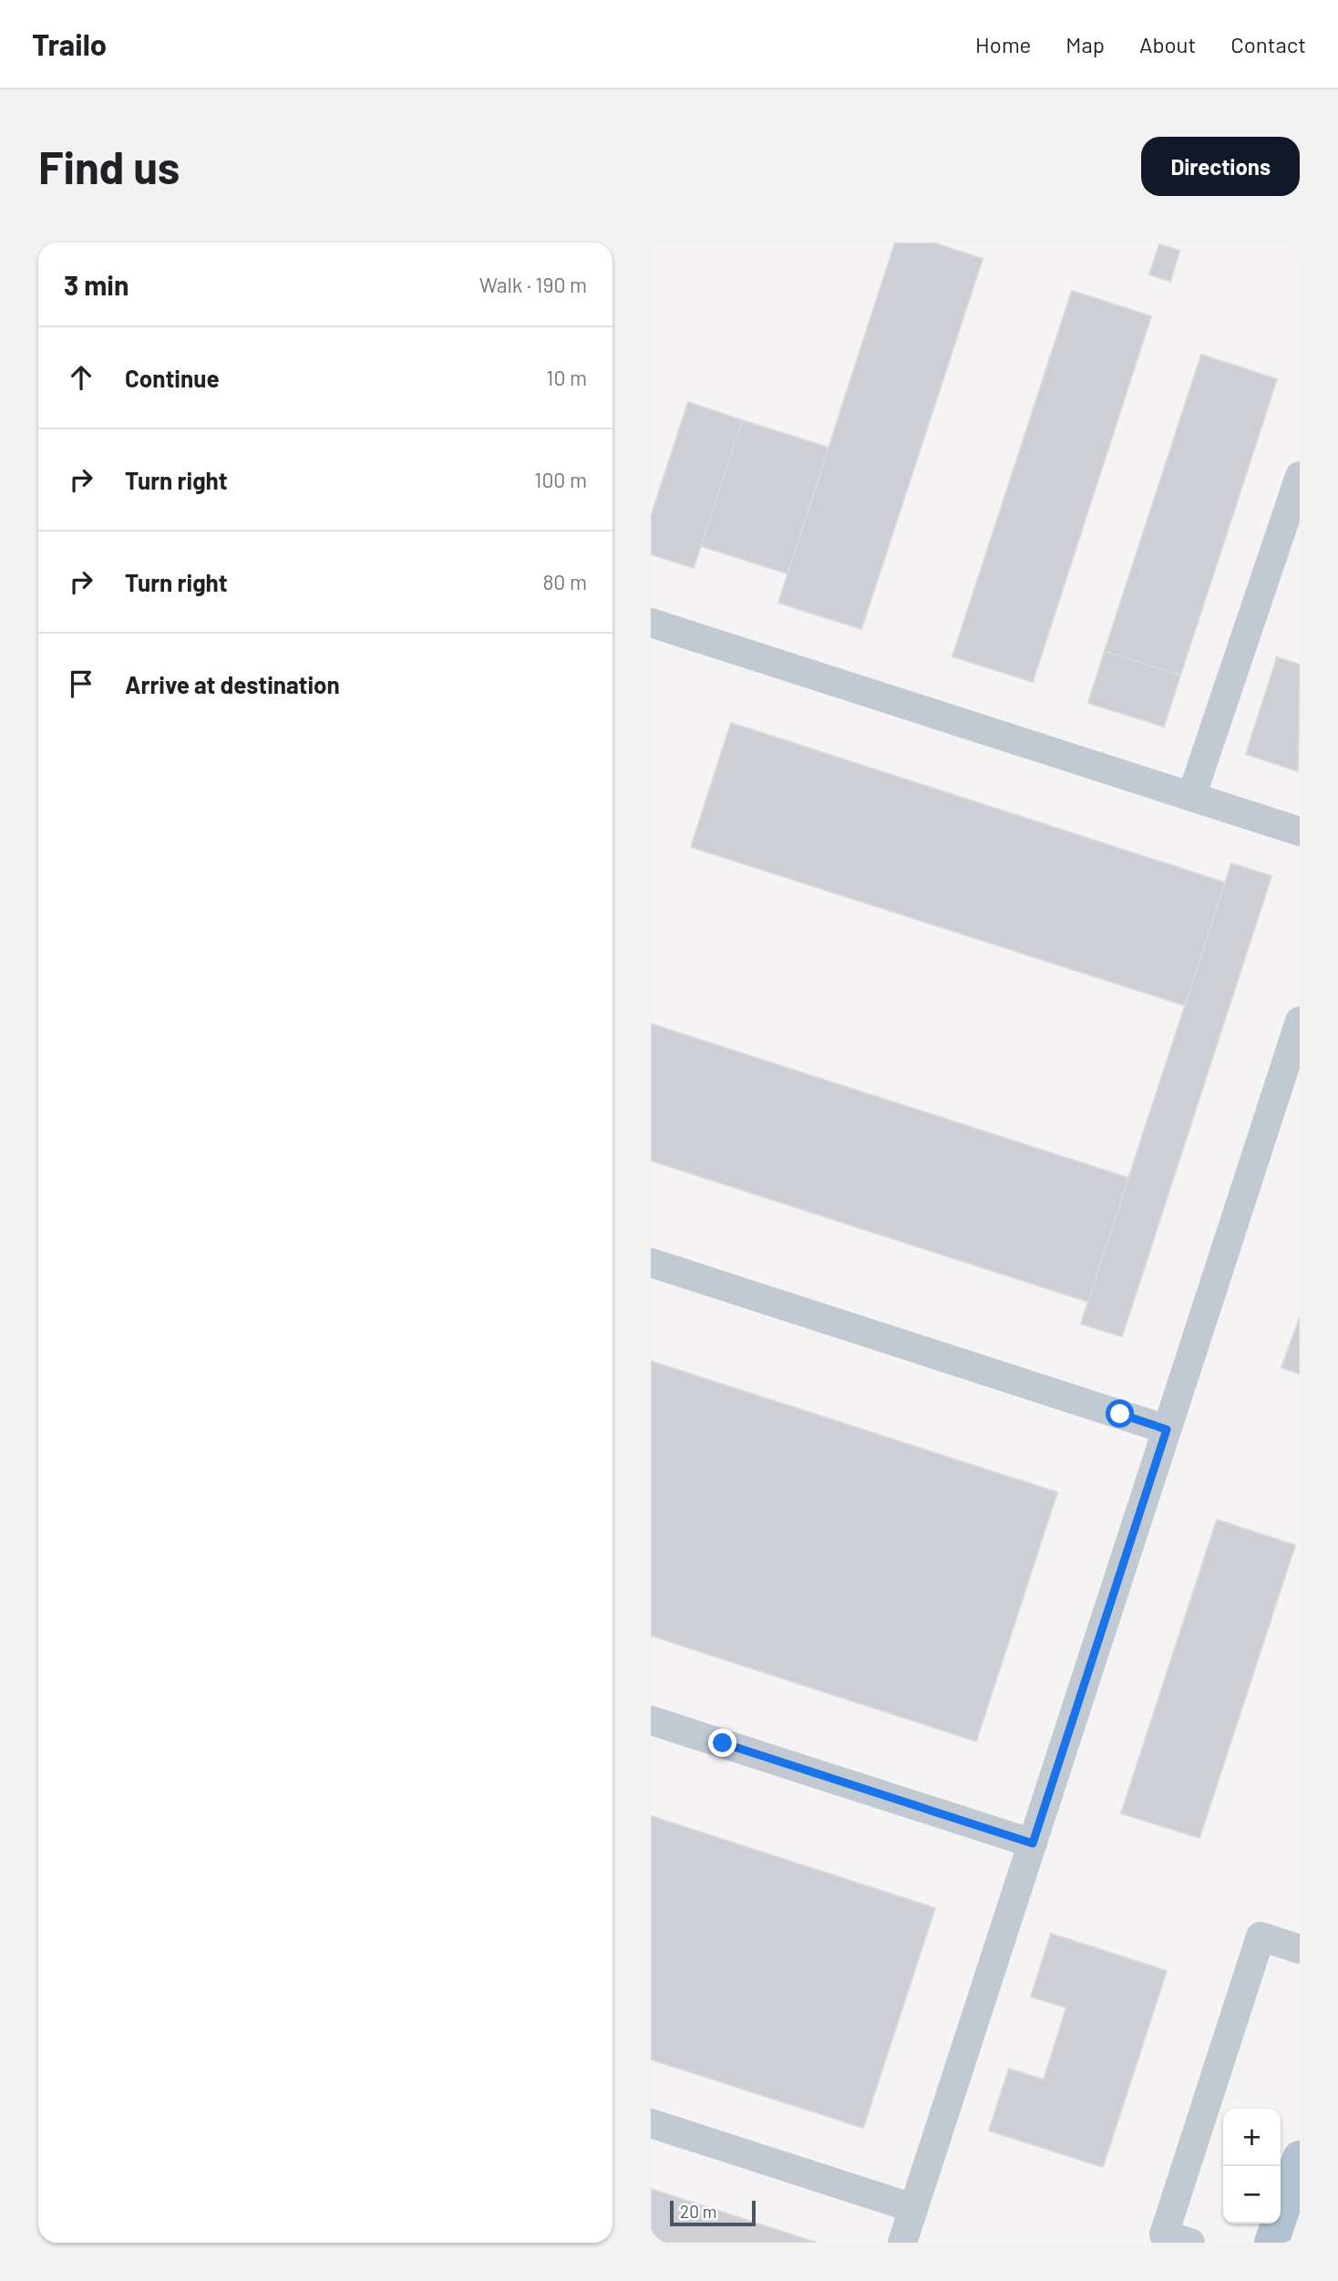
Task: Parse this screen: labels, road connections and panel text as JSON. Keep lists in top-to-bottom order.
{
  "scale_bar": "20 m",
  "page": {
    "header": "Trailo",
    "nav": [
      "Home",
      "Map",
      "About",
      "Contact"
    ],
    "buttons": "Directions",
    "title": "Find us",
    "heading": ["3 min", "Walk · 190 m"],
    "list": [
      ["Continue", "10 m"],
      ["Turn right", "100 m"],
      ["Turn right", "80 m"],
      "Arrive at destination"
    ],
    "map_buttons": ["+", "−"],
    "scale": "20 m"
  }
}
